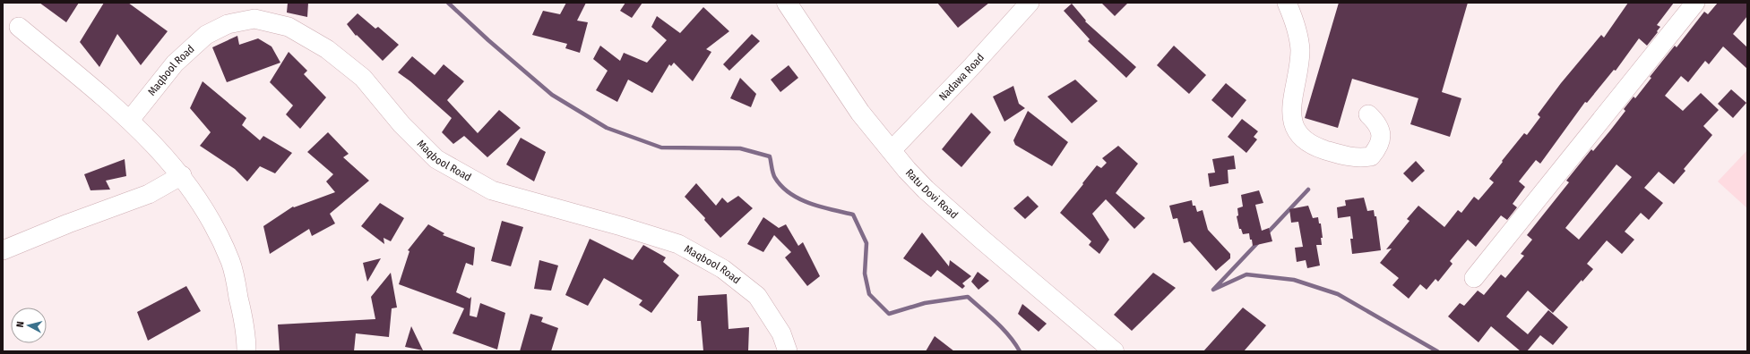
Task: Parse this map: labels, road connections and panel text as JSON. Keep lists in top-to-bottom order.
{
  "streets": {
    "main road": ["Ratu Dovi Road"],
    "street": ["Maqbool Road", "Nadawa Road"]
  },
  "crossings": [
    ["Nadawa Road", "Ratu Dovi Road"]
  ],
  "north": "left"
}
